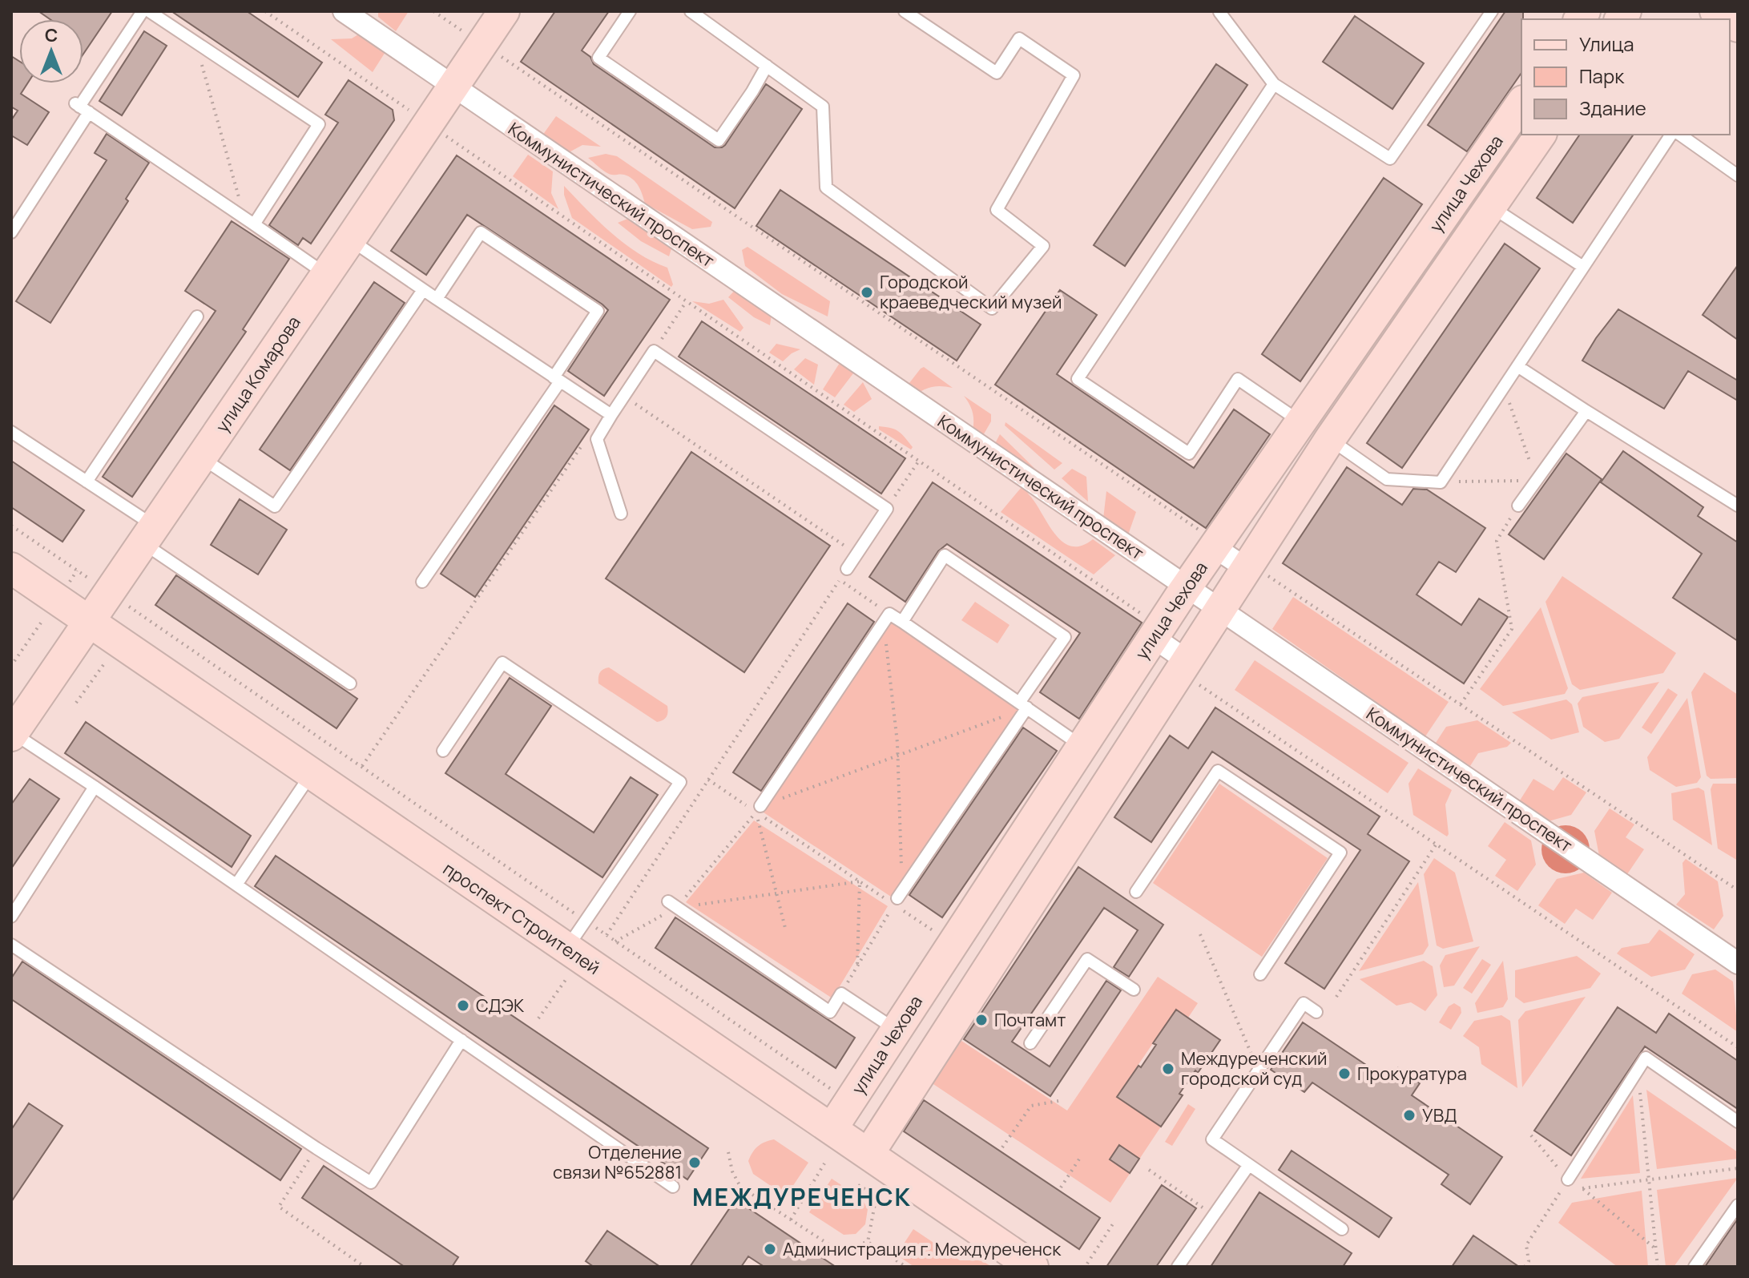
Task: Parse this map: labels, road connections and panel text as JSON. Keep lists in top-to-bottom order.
{
  "streets": {
    "street": [
      "улица Чехова",
      "Коммунистический проспект",
      "улица Комарова",
      "проспект Строителей"
    ]
  },
  "crossings": [
    ["улица Чехова", "Коммунистический проспект"],
    ["улица Чехова", "проспект Строителей"],
    ["Коммунистический проспект", "улица Комарова"],
    ["улица Комарова", "проспект Строителей"]
  ],
  "districts": ["МЕЖДУРЕЧЕНСК"],
  "places": [
    "Городской краеведческий музей",
    "СДЭК",
    "Почтамт",
    "Междуреченский городской суд",
    "Прокуратура",
    "УВД",
    "Отделение связи №652881",
    "Администрация г. Междуреченск"
  ],
  "legend": ["Улица", "Парк", "Здание"],
  "north": "top"
}
